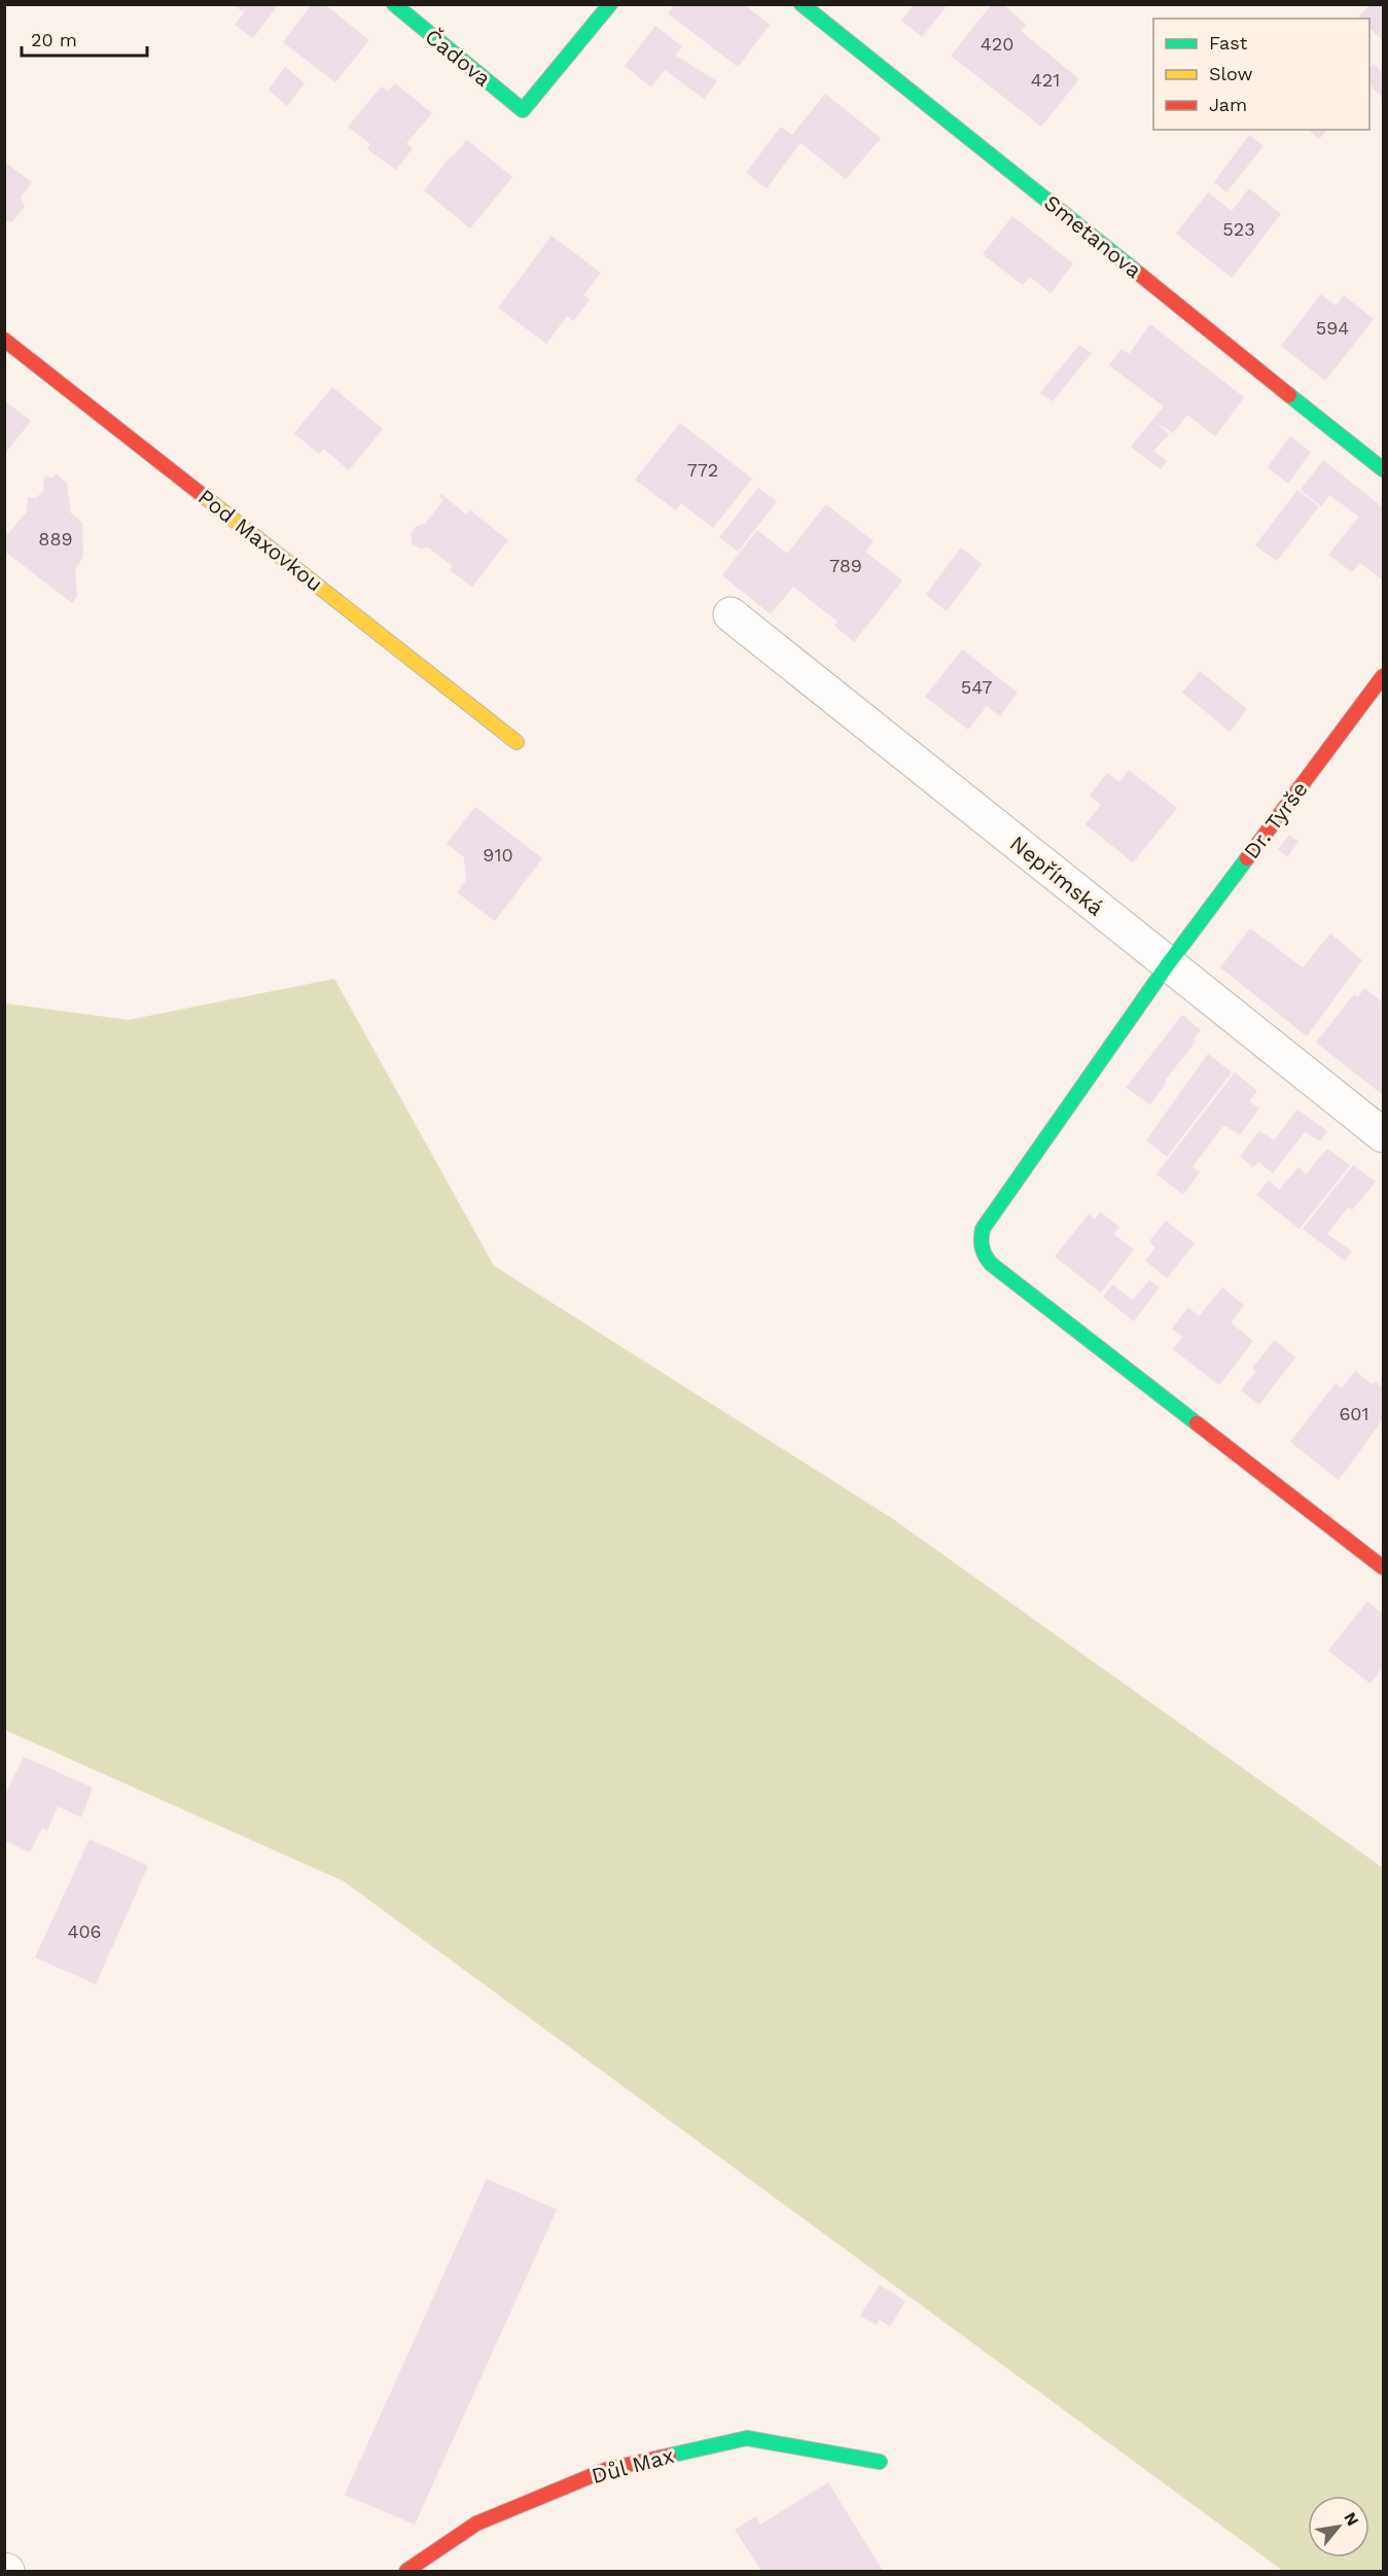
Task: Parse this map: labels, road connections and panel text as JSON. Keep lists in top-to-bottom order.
{
  "streets": {
    "street": [
      "Čadova",
      "Smetanova",
      "Pod Maxovkou",
      "Dr. Tyrše",
      "Nepřímská",
      "Důl Max"
    ]
  },
  "crossings": [
    ["Dr. Tyrše", "Nepřímská"]
  ],
  "house_numbers": [
    "420",
    "421",
    "523",
    "594",
    "772",
    "889",
    "789",
    "547",
    "910",
    "601",
    "406"
  ],
  "legend": ["Fast", "Slow", "Jam"],
  "scale_bar": "20 m",
  "north": "top right"
}
